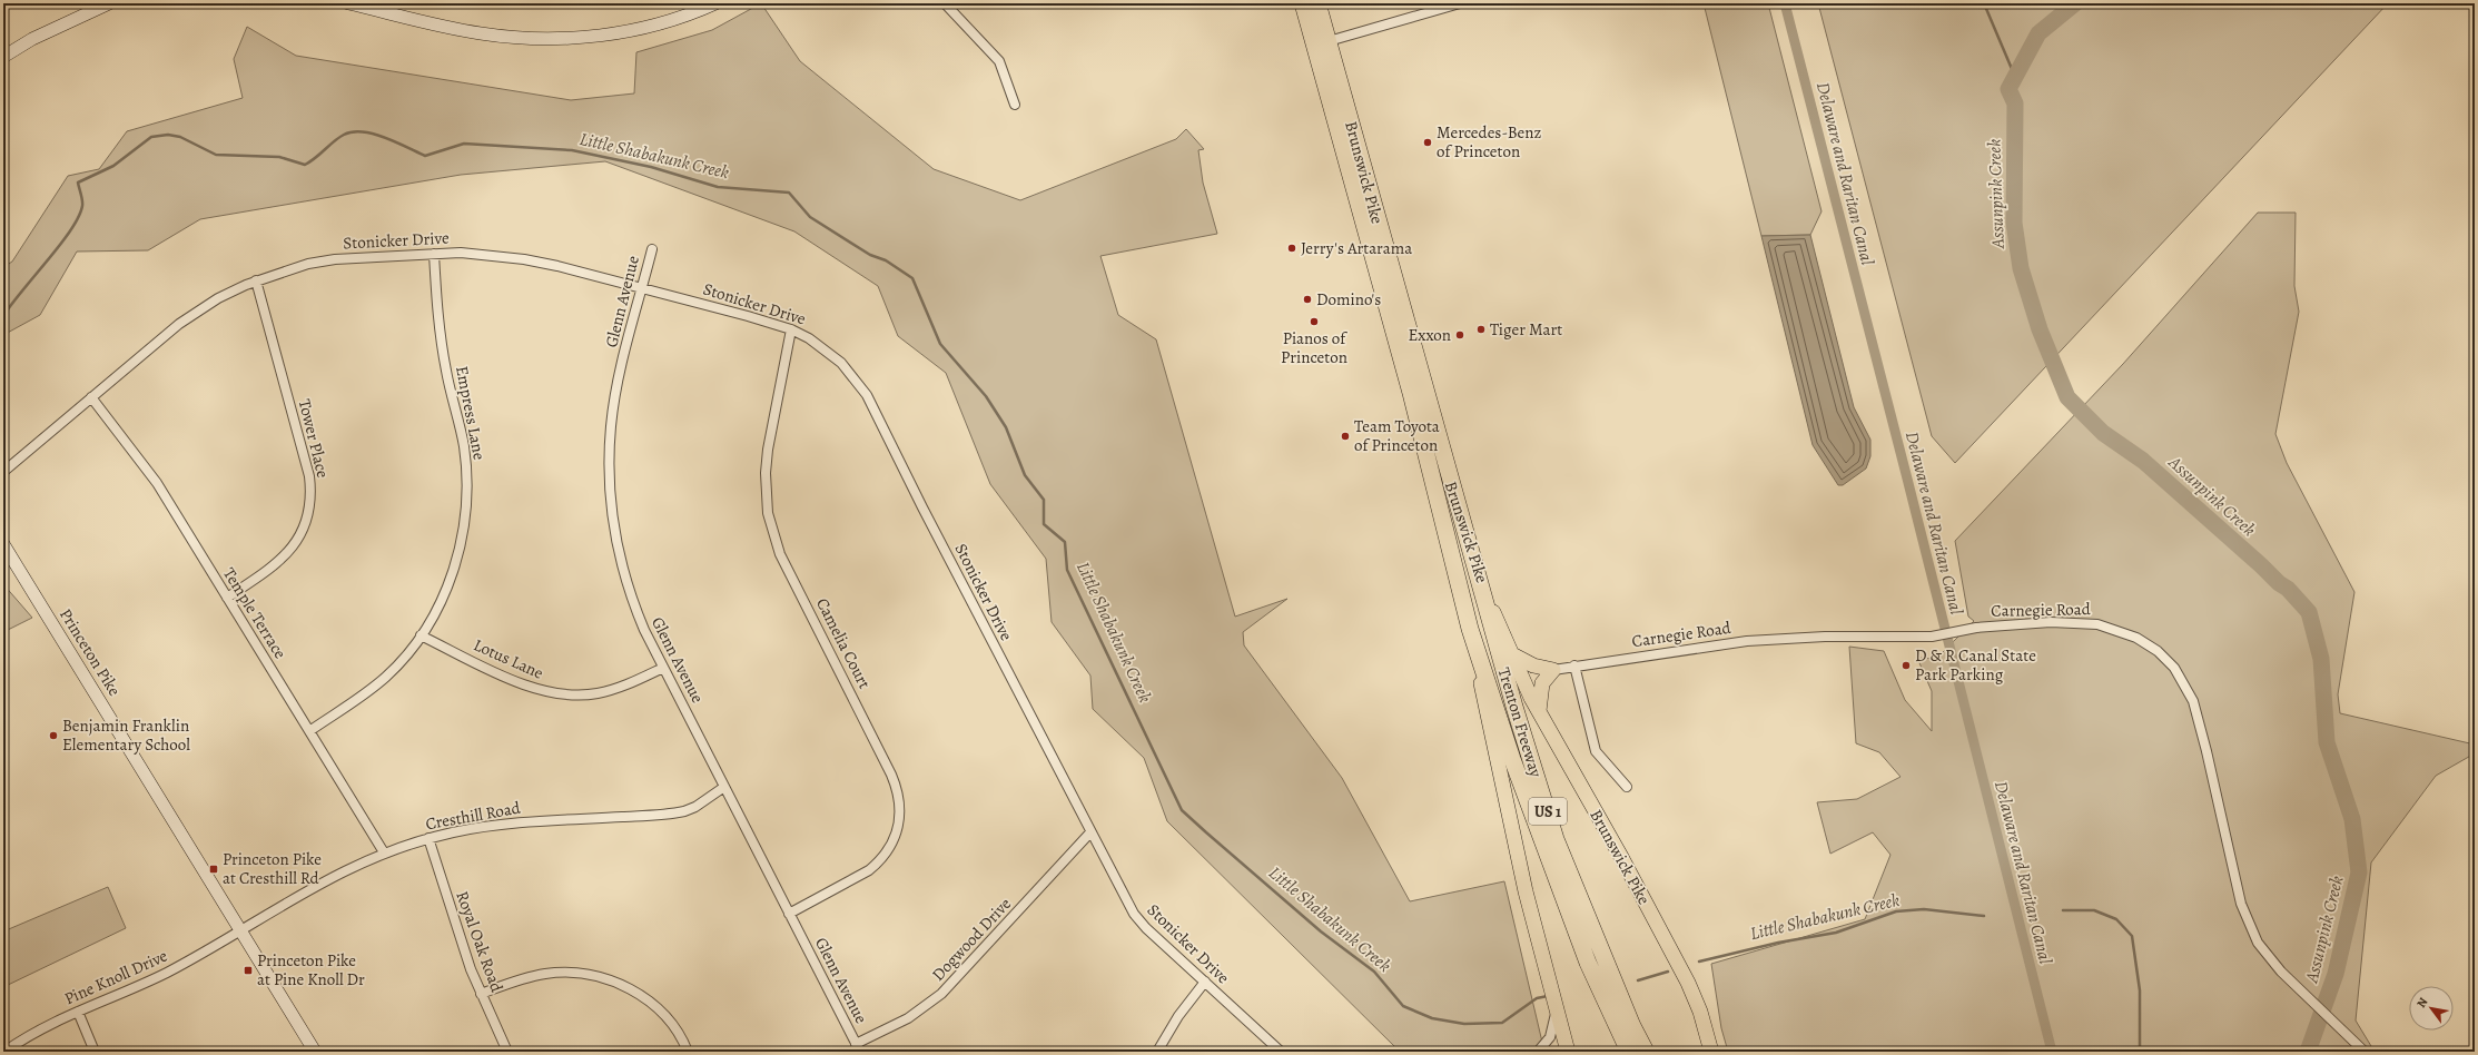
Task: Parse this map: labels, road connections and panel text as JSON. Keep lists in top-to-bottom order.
{
  "streets": {
    "highway": ["Brunswick Pike", "Trenton Freeway", "US 1"],
    "main road": ["Princeton Pike"],
    "street": [
      "Stonicker Drive",
      "Glenn Avenue",
      "Empress Lane",
      "Tower Place",
      "Carnegie Road",
      "Temple Terrace",
      "Camelia Court",
      "Lotus Lane",
      "Cresthill Road",
      "Dogwood Drive",
      "Royal Oak Road",
      "Pine Knoll Drive"
    ]
  },
  "crossings": [
    ["Brunswick Pike", "Trenton Freeway"],
    ["Stonicker Drive", "Glenn Avenue"],
    ["Stonicker Drive", "Empress Lane"],
    ["Stonicker Drive", "Tower Place"],
    ["Stonicker Drive", "Temple Terrace"],
    ["Stonicker Drive", "Camelia Court"],
    ["Stonicker Drive", "Dogwood Drive"],
    ["Glenn Avenue", "Camelia Court"],
    ["Glenn Avenue", "Lotus Lane"],
    ["Glenn Avenue", "Cresthill Road"],
    ["Glenn Avenue", "Dogwood Drive"],
    ["Empress Lane", "Temple Terrace"],
    ["Empress Lane", "Lotus Lane"],
    ["Tower Place", "Temple Terrace"],
    ["Temple Terrace", "Cresthill Road"],
    ["Princeton Pike", "Cresthill Road"],
    ["Princeton Pike", "Pine Knoll Drive"],
    ["Cresthill Road", "Royal Oak Road"],
    ["Cresthill Road", "Pine Knoll Drive"]
  ],
  "water": ["Little Shabakunk Creek", "Delaware and Raritan Canal", "Assunpink Creek"],
  "places": {
    "other": [
      "Mercedes-Benz of Princeton",
      "Jerry's Artarama",
      "Domino's",
      "Pianos of Princeton",
      "Tiger Mart",
      "Exxon",
      "Team Toyota of Princeton",
      "D & R Canal State Park Parking",
      "Benjamin Franklin Elementary School"
    ],
    "transit": ["Princeton Pike at Cresthill Rd", "Princeton Pike at Pine Knoll Dr"]
  },
  "north": "top left"
}
